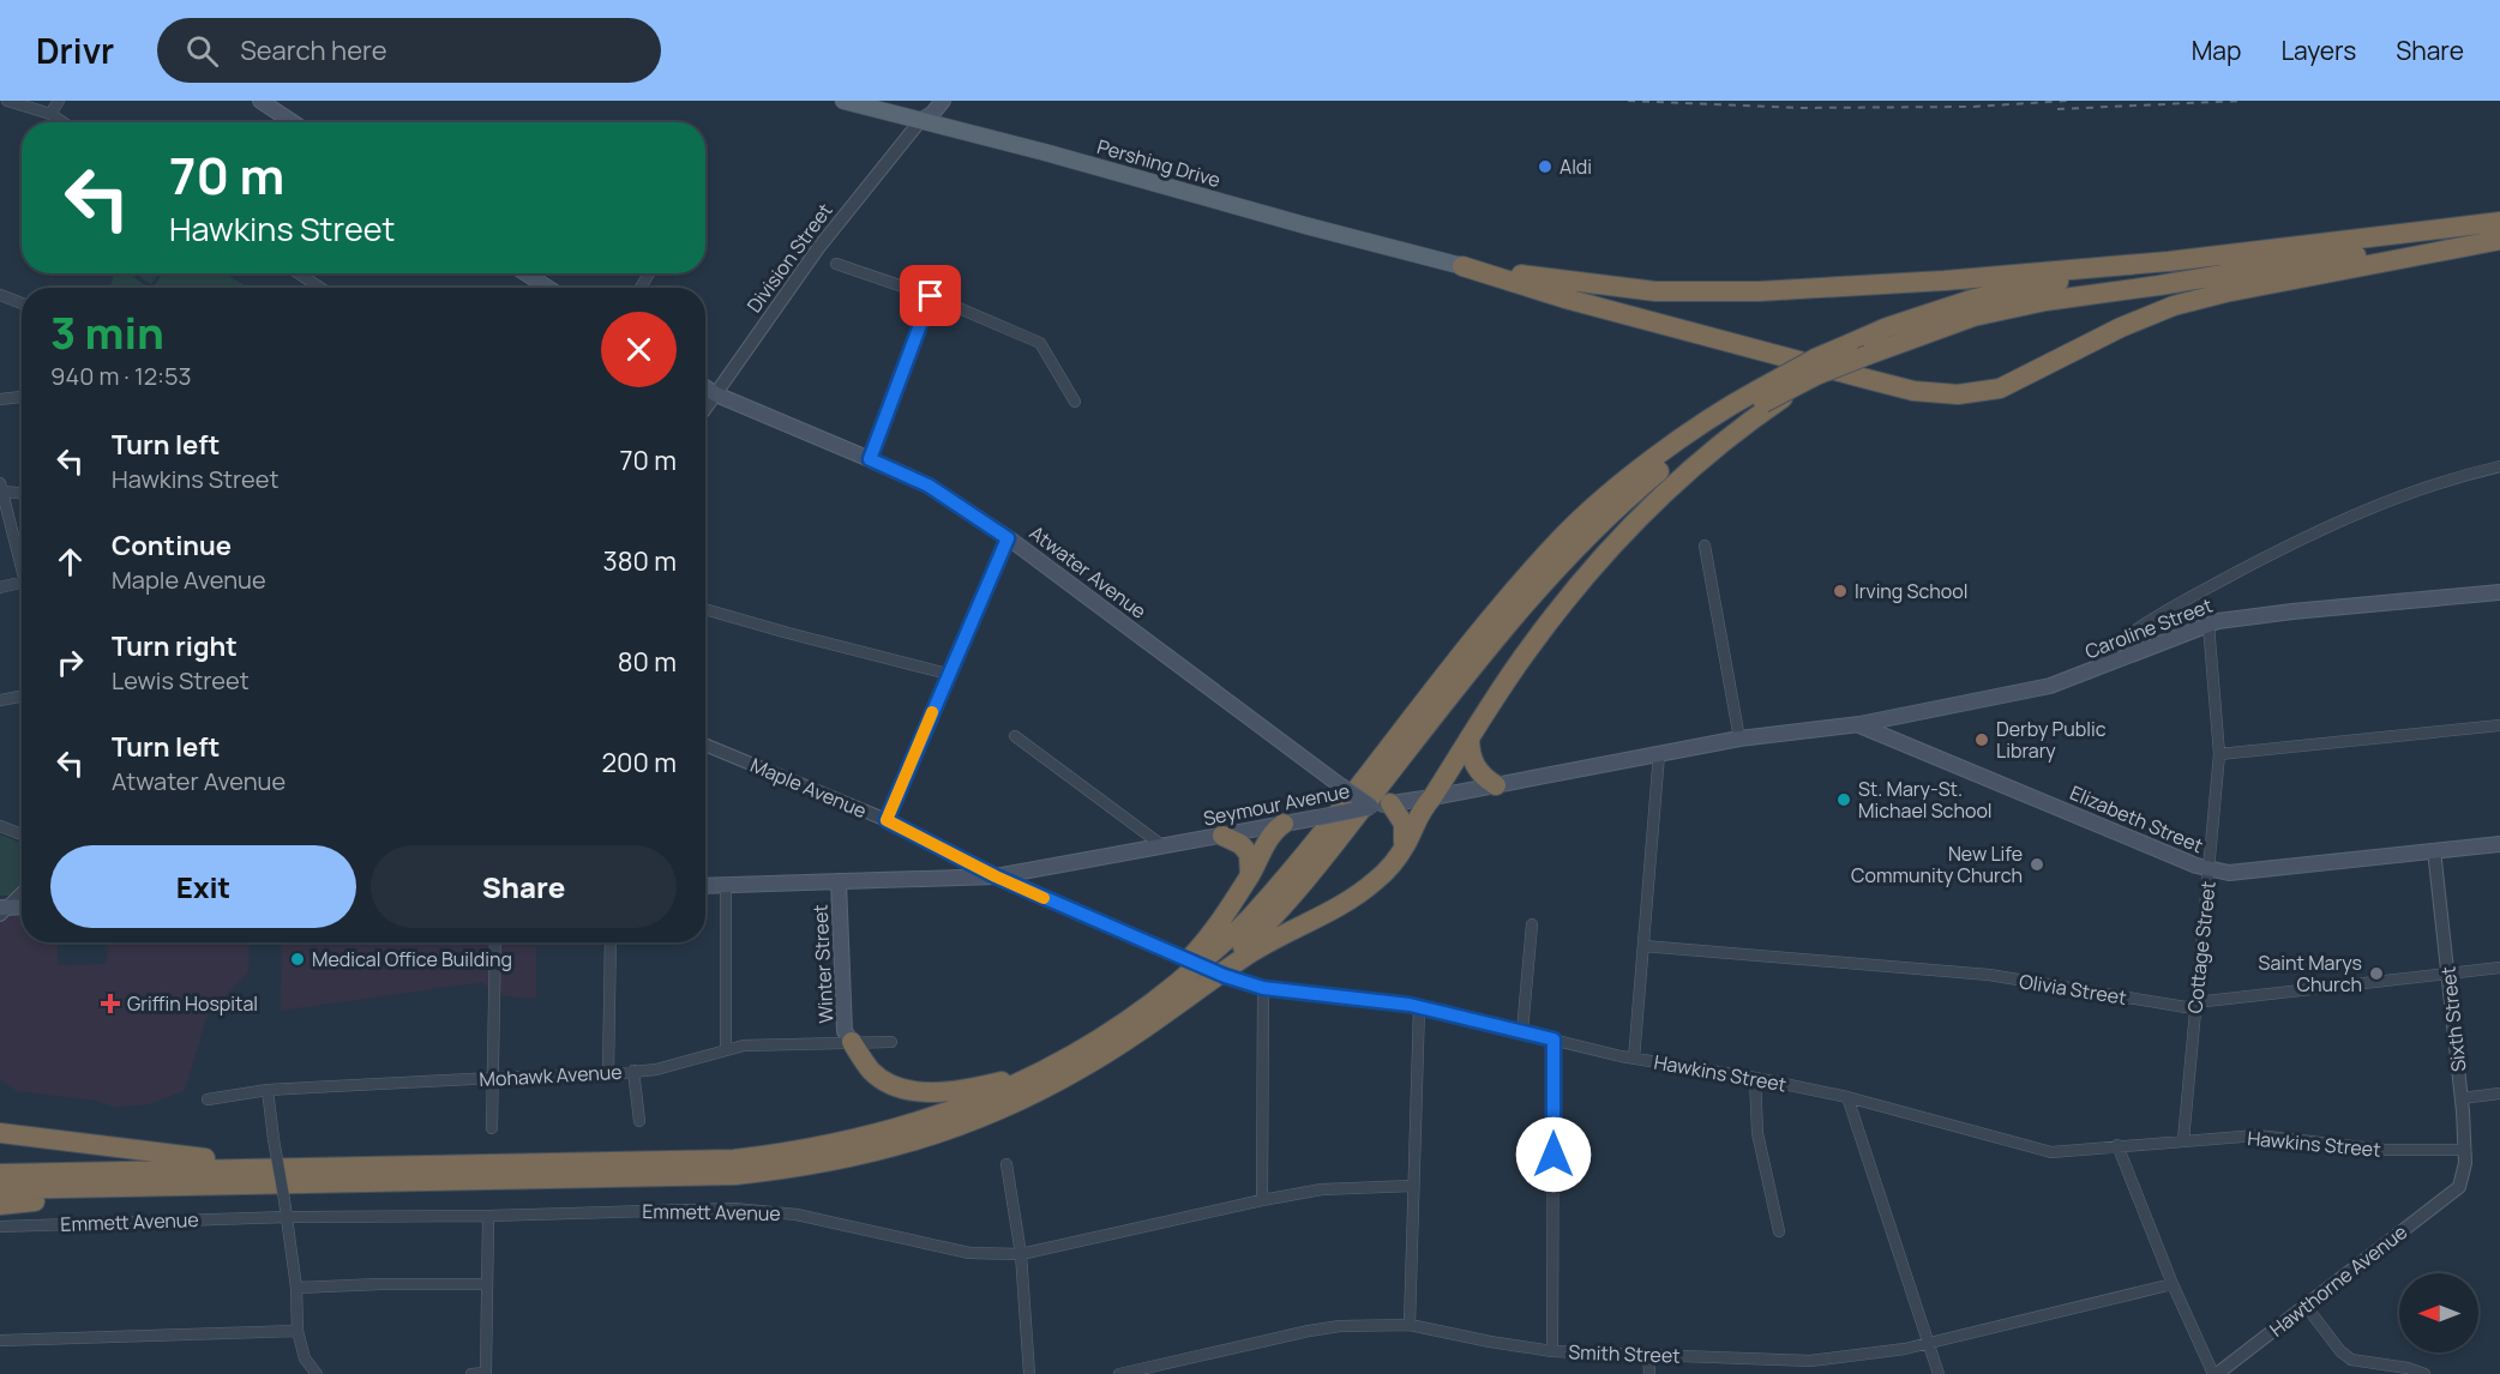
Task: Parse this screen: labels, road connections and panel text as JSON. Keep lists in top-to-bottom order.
{
  "streets": {
    "main road": [
      "Pershing Drive",
      "Division Street",
      "Atwater Avenue",
      "Caroline Street",
      "Seymour Avenue",
      "Elizabeth Street",
      "Winter Street"
    ],
    "street": [
      "Maple Avenue",
      "Cottage Street",
      "Olivia Street",
      "Sixth Street",
      "Hawkins Street",
      "Mohawk Avenue",
      "Emmett Avenue",
      "Hawthorne Avenue",
      "Smith Street"
    ]
  },
  "crossings": [
    ["Pershing Drive", "Division Street"],
    ["Division Street", "Atwater Avenue"],
    ["Atwater Avenue", "Seymour Avenue"],
    ["Caroline Street", "Seymour Avenue"],
    ["Caroline Street", "Elizabeth Street"],
    ["Caroline Street", "Cottage Street"],
    ["Maple Avenue", "Seymour Avenue"],
    ["Maple Avenue", "Hawkins Street"],
    ["Seymour Avenue", "Elizabeth Street"],
    ["Seymour Avenue", "Winter Street"],
    ["Seymour Avenue", "Hawkins Street"],
    ["Elizabeth Street", "Cottage Street"],
    ["Elizabeth Street", "Sixth Street"],
    ["Cottage Street", "Olivia Street"],
    ["Cottage Street", "Hawkins Street"],
    ["Winter Street", "Mohawk Avenue"],
    ["Olivia Street", "Sixth Street"],
    ["Sixth Street", "Hawkins Street"],
    ["Sixth Street", "Hawthorne Avenue"]
  ],
  "places": {
    "other": [
      "Aldi",
      "Irving School",
      "Derby Public Library",
      "St. Mary-St. Michael School",
      "New Life Community Church",
      "Medical Office Building",
      "Saint Marys Church"
    ],
    "health": ["Griffin Hospital"]
  },
  "north": "left",
  "page": {
    "header": "Drivr",
    "search": "Search here",
    "nav": ["Map", "Layers", "Share"],
    "turn": ["70 m", "Hawkins Street"],
    "heading": ["3 min", "940 m · 12:53"],
    "list": [
      {
        "name": "Turn left",
        "note": "Hawkins Street",
        "value": "70 m"
      },
      {
        "name": "Continue",
        "note": "Maple Avenue",
        "value": "380 m"
      },
      {
        "name": "Turn right",
        "note": "Lewis Street",
        "value": "80 m"
      },
      {
        "name": "Turn left",
        "note": "Atwater Avenue",
        "value": "200 m"
      }
    ],
    "buttons": ["Exit", "Share"]
  }
}
